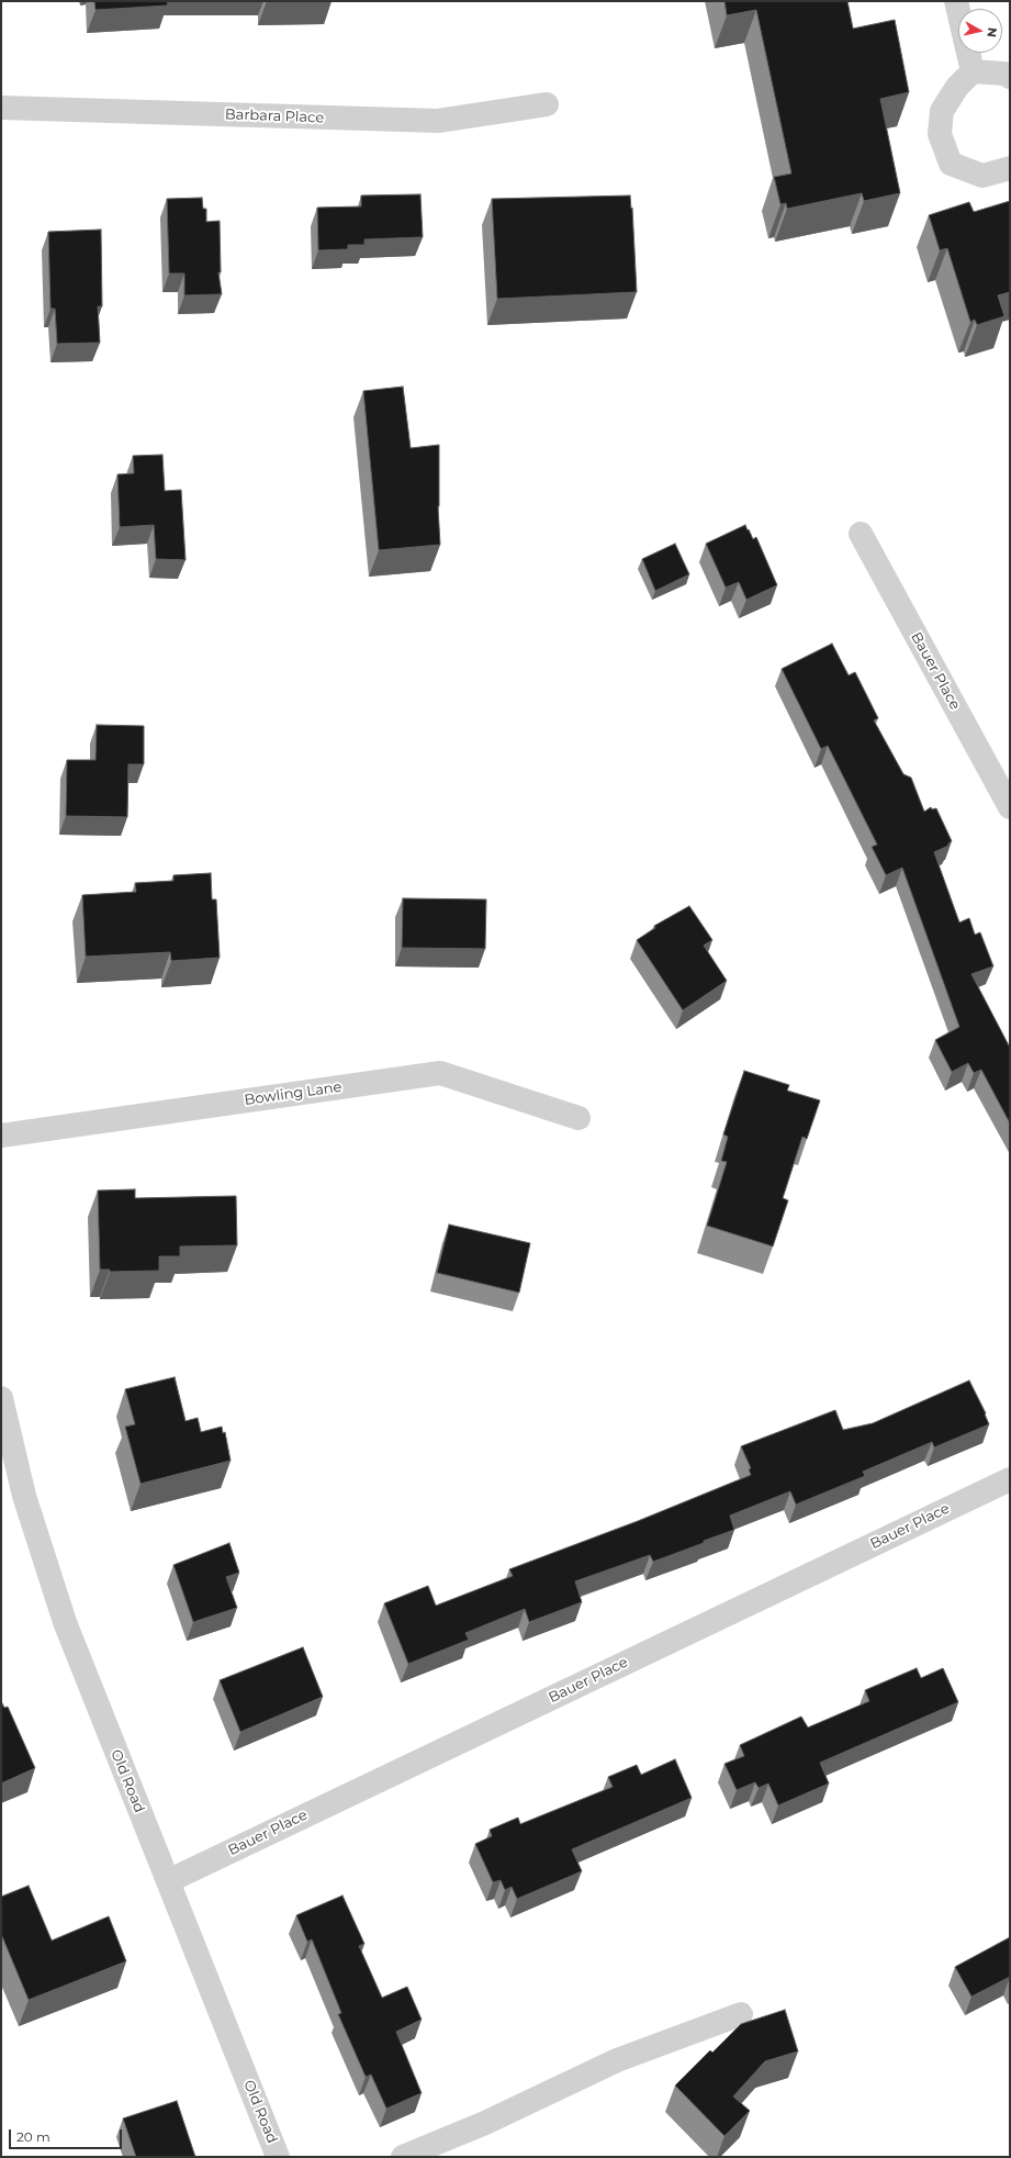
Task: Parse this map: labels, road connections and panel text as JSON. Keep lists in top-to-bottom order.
{
  "streets": {
    "street": [
      "Barbara Place",
      "Bauer Place",
      "Bowling Lane",
      "Old Road"
    ]
  },
  "crossings": [
    ["Bauer Place", "Old Road"]
  ],
  "scale_bar": "20 m",
  "north": "right"
}
